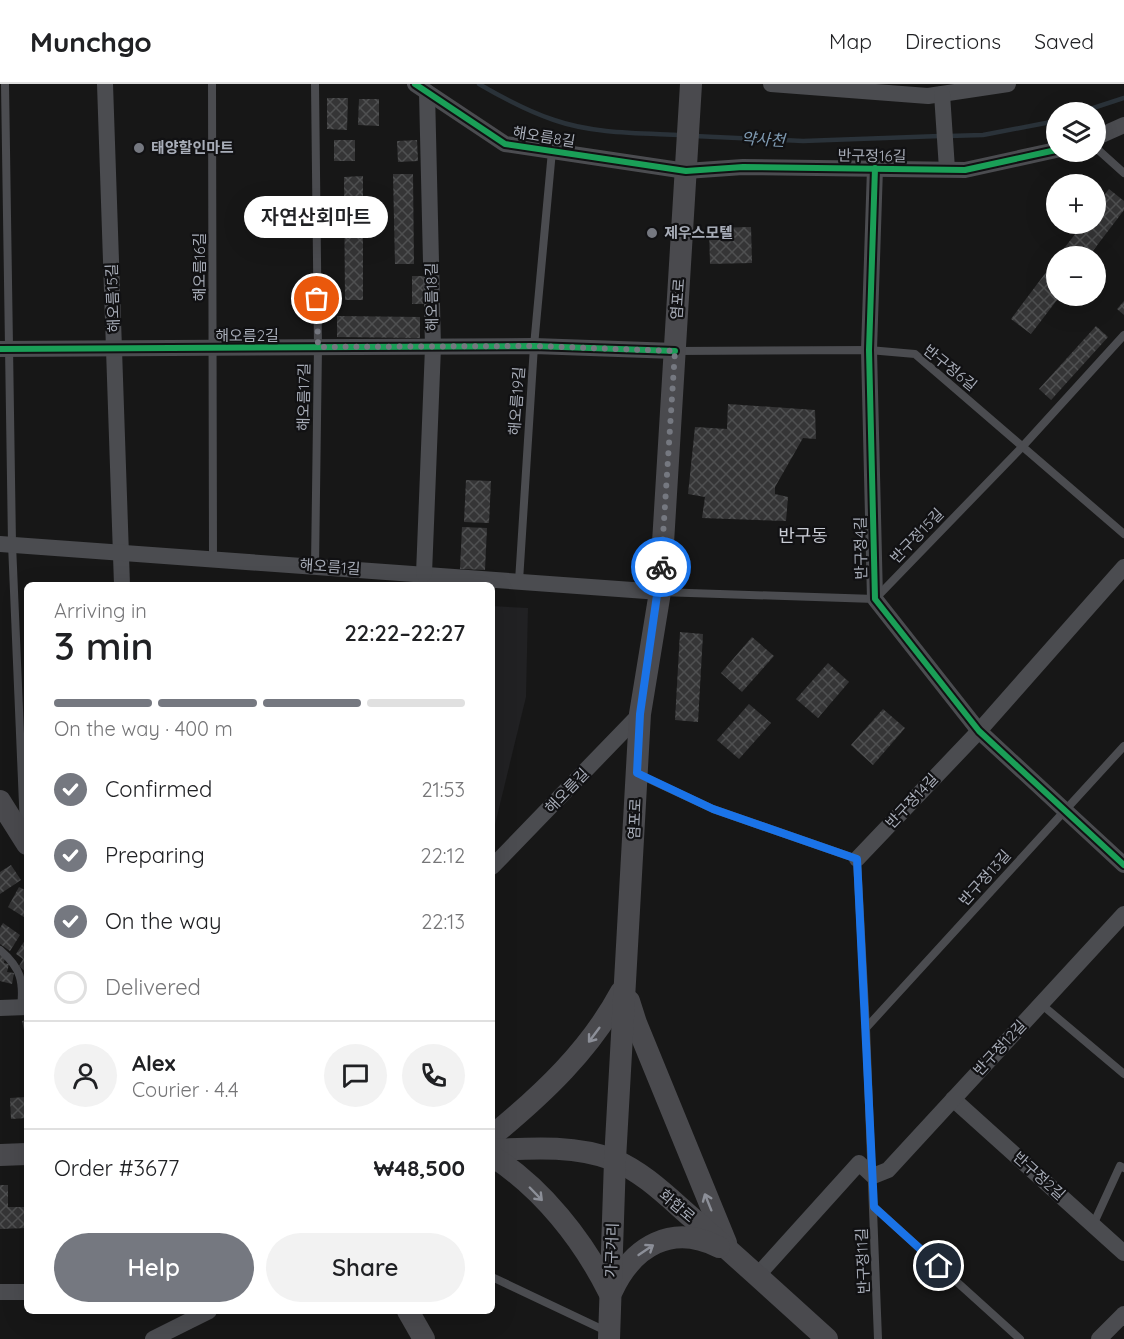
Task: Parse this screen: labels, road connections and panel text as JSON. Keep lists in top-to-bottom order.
{
  "streets": {
    "main road": ["염포로", "화합로", "가구거리"],
    "street": [
      "해오름8길",
      "반구정16길",
      "해오름18길",
      "해오름15길",
      "해오름2길",
      "반구정4길",
      "해오름1길",
      "해오름길",
      "반구정14길",
      "반구정12길",
      "반구정2길"
    ],
    "lane": [
      "해오름16길",
      "반구정6길",
      "해오름17길",
      "해오름19길",
      "반구정15길",
      "반구정13길",
      "반구정11길"
    ]
  },
  "crossings": [
    ["해오름8길", "반구정16길"],
    ["해오름8길", "해오름18길"],
    ["해오름8길", "염포로"],
    ["해오름8길", "해오름19길"],
    ["반구정16길", "염포로"],
    ["반구정16길", "반구정4길"],
    ["해오름16길", "해오름2길"],
    ["해오름16길", "해오름1길"],
    ["해오름18길", "해오름2길"],
    ["해오름18길", "해오름1길"],
    ["해오름15길", "해오름2길"],
    ["해오름15길", "해오름1길"],
    ["염포로", "해오름2길"],
    ["염포로", "반구정6길"],
    ["염포로", "해오름1길"],
    ["염포로", "해오름길"],
    ["염포로", "화합로"],
    ["염포로", "가구거리"],
    ["해오름2길", "반구정6길"],
    ["해오름2길", "해오름17길"],
    ["해오름2길", "해오름19길"],
    ["반구정6길", "반구정15길"],
    ["반구정6길", "반구정4길"],
    ["해오름17길", "해오름1길"],
    ["해오름19길", "해오름1길"],
    ["반구정15길", "반구정4길"],
    ["반구정4길", "반구정14길"],
    ["반구정4길", "반구정13길"],
    ["반구정14길", "반구정11길"],
    ["반구정13길", "반구정11길"],
    ["반구정12길", "반구정2길"],
    ["반구정12길", "반구정11길"],
    ["화합로", "가구거리"]
  ],
  "districts": ["반구동"],
  "water": ["약사천"],
  "places": ["태양할인마트", "제우스모텔", "자연산회마트"],
  "page": {
    "header": "Munchgo",
    "nav": ["Map", "Directions", "Saved"],
    "map_buttons": ["+", "−"],
    "bubble": "자연산회마트",
    "heading": ["3 min", "Arriving in", "22:22–22:27"],
    "panel": [
      "Alex",
      "Courier · 4.4",
      "Order #3677",
      "₩48,500"
    ],
    "bar": "On the way · 400 m",
    "list": [
      ["Confirmed", "21:53"],
      ["Preparing", "22:12"],
      ["On the way", "22:13"],
      "Delivered"
    ],
    "buttons": ["Help", "Share"]
  }
}
